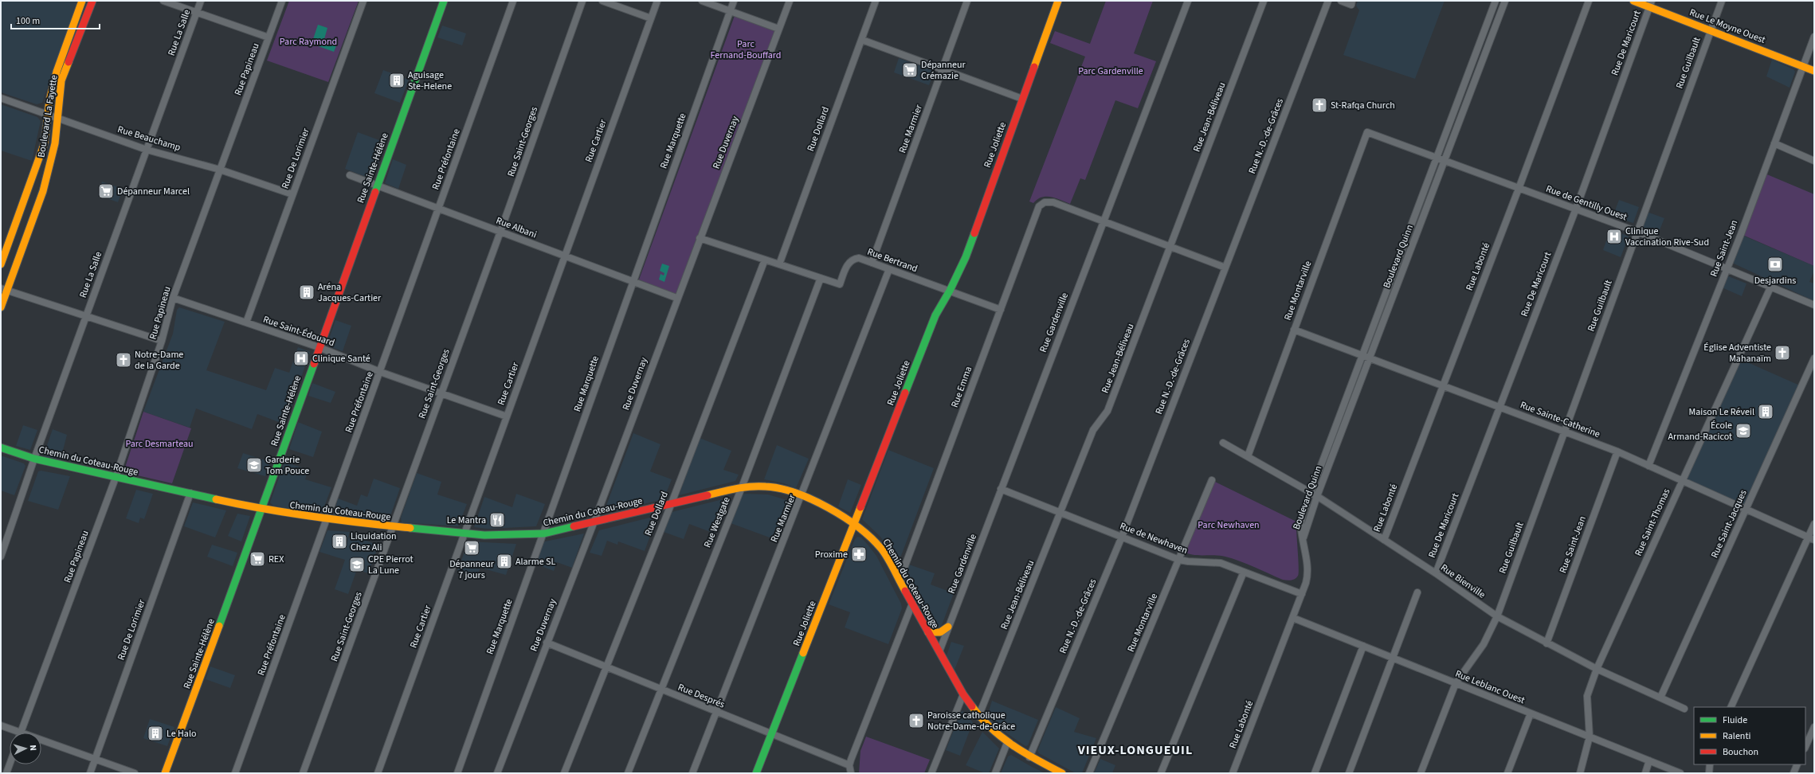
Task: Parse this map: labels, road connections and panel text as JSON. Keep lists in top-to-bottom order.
{
  "streets": {
    "street": [
      "Rue Le Moyne Ouest",
      "Rue La Salle",
      "Rue De Maricourt",
      "Rue Guilbault",
      "Rue Papineau",
      "Boulevard La Fayette",
      "Rue Jean-Béliveau",
      "Rue Dollard",
      "Rue Marmier",
      "Rue N.-D.-de-Grâces",
      "Rue Beauchamp",
      "Rue Cartier",
      "Rue Marquette",
      "Rue Saint-Georges",
      "Rue Duvernay",
      "Rue Joliette",
      "Rue De Lorimier",
      "Rue Préfontaine",
      "Rue Sainte-Hélène",
      "Rue de Gentilly Ouest",
      "Rue Albani",
      "Rue Saint-Jean",
      "Boulevard Quinn",
      "Rue Bertrand",
      "Rue Labonté",
      "Rue Montarville",
      "Rue Gardenville",
      "Rue Saint-Édouard",
      "Rue Emma",
      "Rue Sainte-Catherine",
      "Chemin du Coteau-Rouge",
      "Rue Westgate",
      "Rue Saint-Thomas",
      "Rue Saint-Jacques",
      "Rue de Newhaven",
      "Rue Bienville",
      "Rue Leblanc Ouest",
      "Rue Després"
    ]
  },
  "crossings": [
    ["Rue Le Moyne Ouest", "Rue De Maricourt"],
    ["Rue Le Moyne Ouest", "Rue Guilbault"],
    ["Rue Le Moyne Ouest", "Rue Saint-Jean"],
    ["Rue La Salle", "Rue Beauchamp"],
    ["Rue La Salle", "Chemin du Coteau-Rouge"],
    ["Rue De Maricourt", "Rue de Gentilly Ouest"],
    ["Rue De Maricourt", "Rue Sainte-Catherine"],
    ["Rue De Maricourt", "Rue Bienville"],
    ["Rue Guilbault", "Rue de Gentilly Ouest"],
    ["Rue Guilbault", "Rue Sainte-Catherine"],
    ["Rue Guilbault", "Rue Bienville"],
    ["Rue Guilbault", "Rue Leblanc Ouest"],
    ["Rue Papineau", "Rue Beauchamp"],
    ["Rue Papineau", "Rue Saint-Édouard"],
    ["Rue Papineau", "Chemin du Coteau-Rouge"],
    ["Boulevard La Fayette", "Rue Beauchamp"],
    ["Rue Jean-Béliveau", "Chemin du Coteau-Rouge"],
    ["Rue Jean-Béliveau", "Rue de Newhaven"],
    ["Rue Dollard", "Rue Bertrand"],
    ["Rue Dollard", "Chemin du Coteau-Rouge"],
    ["Rue Dollard", "Rue Després"],
    ["Rue Marmier", "Rue Bertrand"],
    ["Rue Marmier", "Chemin du Coteau-Rouge"],
    ["Rue Marmier", "Rue Després"],
    ["Rue N.-D.-de-Grâces", "Chemin du Coteau-Rouge"],
    ["Rue N.-D.-de-Grâces", "Rue de Newhaven"],
    ["Rue Beauchamp", "Rue De Lorimier"],
    ["Rue Cartier", "Rue Albani"],
    ["Rue Cartier", "Rue Saint-Édouard"],
    ["Rue Cartier", "Chemin du Coteau-Rouge"],
    ["Rue Marquette", "Rue Albani"],
    ["Rue Marquette", "Chemin du Coteau-Rouge"],
    ["Rue Saint-Georges", "Rue Albani"],
    ["Rue Saint-Georges", "Rue Saint-Édouard"],
    ["Rue Saint-Georges", "Chemin du Coteau-Rouge"],
    ["Rue Duvernay", "Rue Albani"],
    ["Rue Duvernay", "Rue Bertrand"],
    ["Rue Duvernay", "Chemin du Coteau-Rouge"],
    ["Rue Duvernay", "Rue Després"],
    ["Rue Joliette", "Rue Bertrand"],
    ["Rue Joliette", "Chemin du Coteau-Rouge"],
    ["Rue Joliette", "Rue Després"],
    ["Rue De Lorimier", "Rue Saint-Édouard"],
    ["Rue De Lorimier", "Chemin du Coteau-Rouge"],
    ["Rue Préfontaine", "Rue Albani"],
    ["Rue Préfontaine", "Rue Saint-Édouard"],
    ["Rue Préfontaine", "Chemin du Coteau-Rouge"],
    ["Rue Sainte-Hélène", "Rue Albani"],
    ["Rue Sainte-Hélène", "Rue Saint-Édouard"],
    ["Rue Sainte-Hélène", "Chemin du Coteau-Rouge"],
    ["Rue de Gentilly Ouest", "Rue Saint-Jean"],
    ["Rue de Gentilly Ouest", "Boulevard Quinn"],
    ["Rue de Gentilly Ouest", "Rue Labonté"],
    ["Rue de Gentilly Ouest", "Rue Montarville"],
    ["Rue de Gentilly Ouest", "Rue Saint-Thomas"],
    ["Rue Saint-Jean", "Rue Sainte-Catherine"],
    ["Rue Saint-Jean", "Rue Bienville"],
    ["Boulevard Quinn", "Rue Labonté"],
    ["Boulevard Quinn", "Rue Sainte-Catherine"],
    ["Boulevard Quinn", "Rue Bienville"],
    ["Rue Bertrand", "Rue Emma"],
    ["Rue Bertrand", "Rue Westgate"],
    ["Rue Labonté", "Rue Sainte-Catherine"],
    ["Rue Labonté", "Rue de Newhaven"],
    ["Rue Labonté", "Rue Bienville"],
    ["Rue Labonté", "Rue Leblanc Ouest"],
    ["Rue Montarville", "Rue Sainte-Catherine"],
    ["Rue Montarville", "Rue de Newhaven"],
    ["Rue Montarville", "Rue Bienville"],
    ["Rue Gardenville", "Rue Emma"],
    ["Rue Gardenville", "Chemin du Coteau-Rouge"],
    ["Rue Gardenville", "Rue de Newhaven"],
    ["Rue Emma", "Chemin du Coteau-Rouge"],
    ["Rue Sainte-Catherine", "Rue Saint-Thomas"],
    ["Rue Sainte-Catherine", "Rue Saint-Jacques"],
    ["Chemin du Coteau-Rouge", "Rue Westgate"],
    ["Rue Westgate", "Rue Després"],
    ["Rue Saint-Thomas", "Rue Bienville"],
    ["Rue Saint-Thomas", "Rue Leblanc Ouest"],
    ["Rue Saint-Jacques", "Rue Bienville"]
  ],
  "districts": ["VIEUX-LONGUEUIL"],
  "parks": [
    "Parc Raymond",
    "Parc Fernand-Bouffard",
    "Parc Gardenville",
    "Parc Desmarteau",
    "Parc Newhaven"
  ],
  "places": {
    "supermarket": [
      "Dépanneur Crémazie",
      "Dépanneur Marcel",
      "Dépanneur 7 jours",
      "REX"
    ],
    "building": [
      "Aguisage Ste-Helene",
      "Aréna Jacques-Cartier",
      "Maison Le Réveil",
      "Liquidation Chez Ali",
      "Alarme SL",
      "Le Halo"
    ],
    "church": [
      "St-Rafqa Church",
      "Église Adventiste Mahanaïm",
      "Notre-Dame de la Garde",
      "Paroisse catholique Notre-Dame-de-Grâce"
    ],
    "hospital": ["Clinique Vaccination Rive-Sud", "Clinique Santé"],
    "bank": ["Desjardins"],
    "school or university": ["École Armand-Racicot", "Garderie Tom Pouce", "CPE Pierrot La Lune"],
    "restaurant": ["Le Mantra"],
    "pharmacy": ["Proxime"]
  },
  "legend": ["Fluide", "Ralenti", "Bouchon"],
  "scale_bar": "100 m",
  "north": "right"
}
